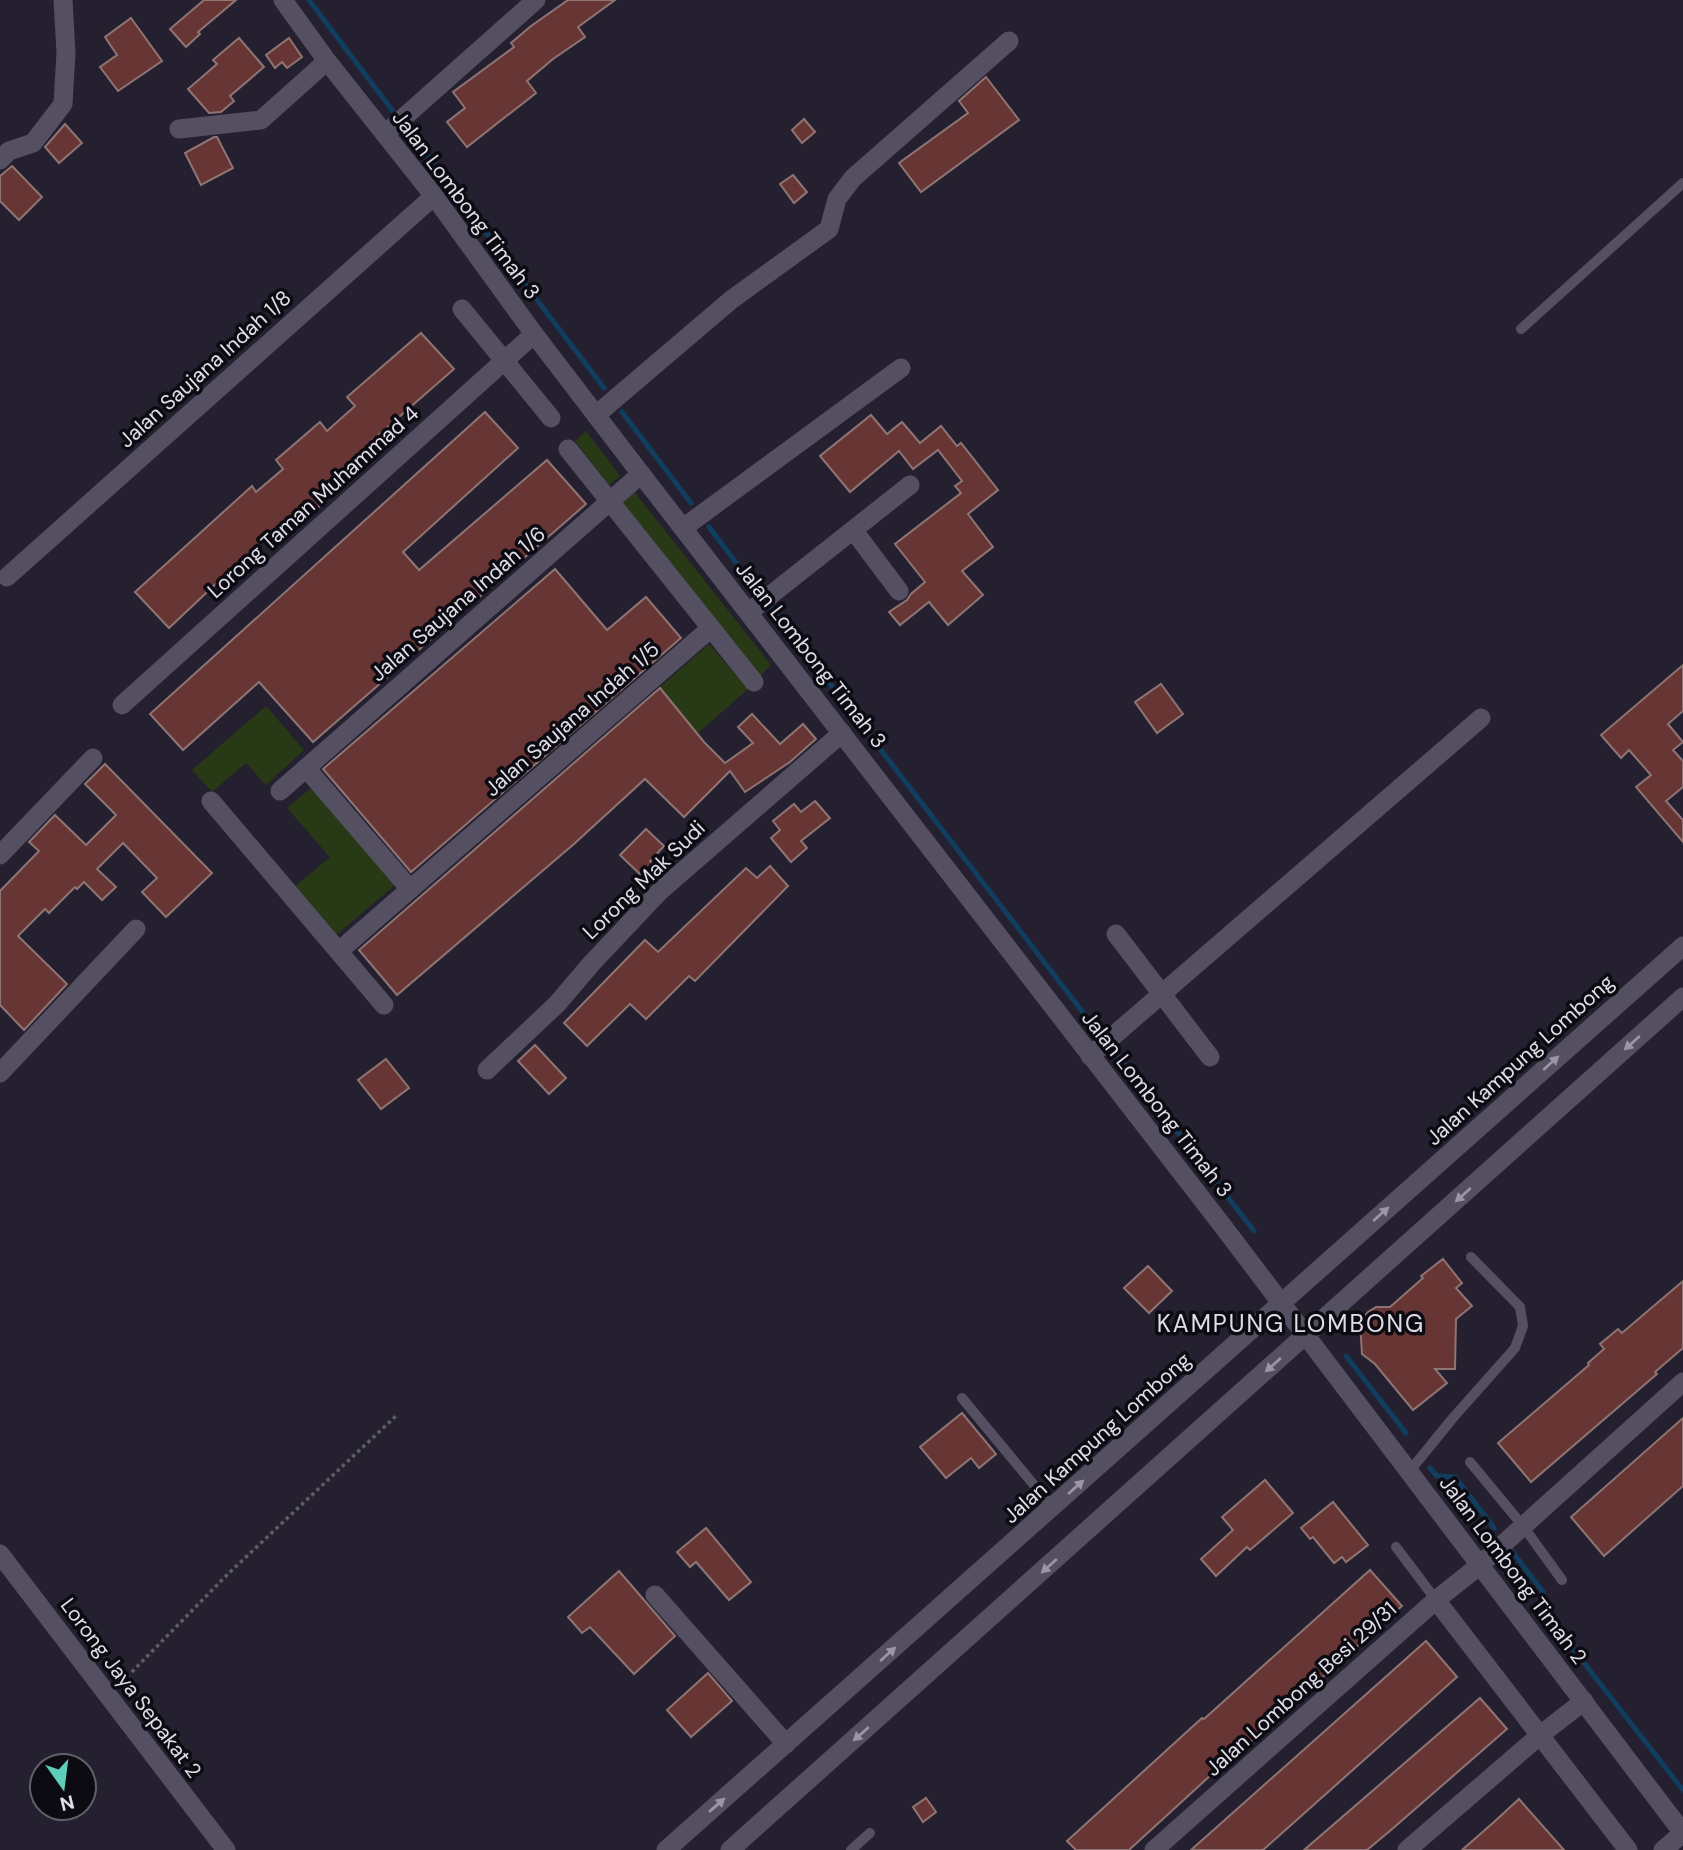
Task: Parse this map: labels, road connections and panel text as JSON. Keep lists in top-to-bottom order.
{
  "streets": {
    "street": [
      "Jalan Lombong Timah 3",
      "Jalan Saujana Indah 1/8",
      "Lorong Taman Muhammad 4",
      "Jalan Saujana Indah 1/6",
      "Jalan Saujana Indah 1/5",
      "Lorong Mak Sudi",
      "Jalan Kampung Lombong",
      "Jalan Lombong Timah 2",
      "Lorong Jaya Sepakat 2",
      "Jalan Lombong Besi 29/31"
    ]
  },
  "crossings": [
    ["Jalan Lombong Timah 3", "Jalan Saujana Indah 1/8"],
    ["Jalan Lombong Timah 3", "Lorong Taman Muhammad 4"],
    ["Jalan Lombong Timah 3", "Jalan Saujana Indah 1/6"],
    ["Jalan Lombong Timah 3", "Lorong Mak Sudi"],
    ["Jalan Lombong Timah 3", "Jalan Kampung Lombong"],
    ["Jalan Lombong Timah 3", "Jalan Lombong Timah 2"],
    ["Jalan Lombong Timah 2", "Jalan Lombong Besi 29/31"]
  ],
  "districts": ["KAMPUNG LOMBONG"],
  "north": "bottom"
}
